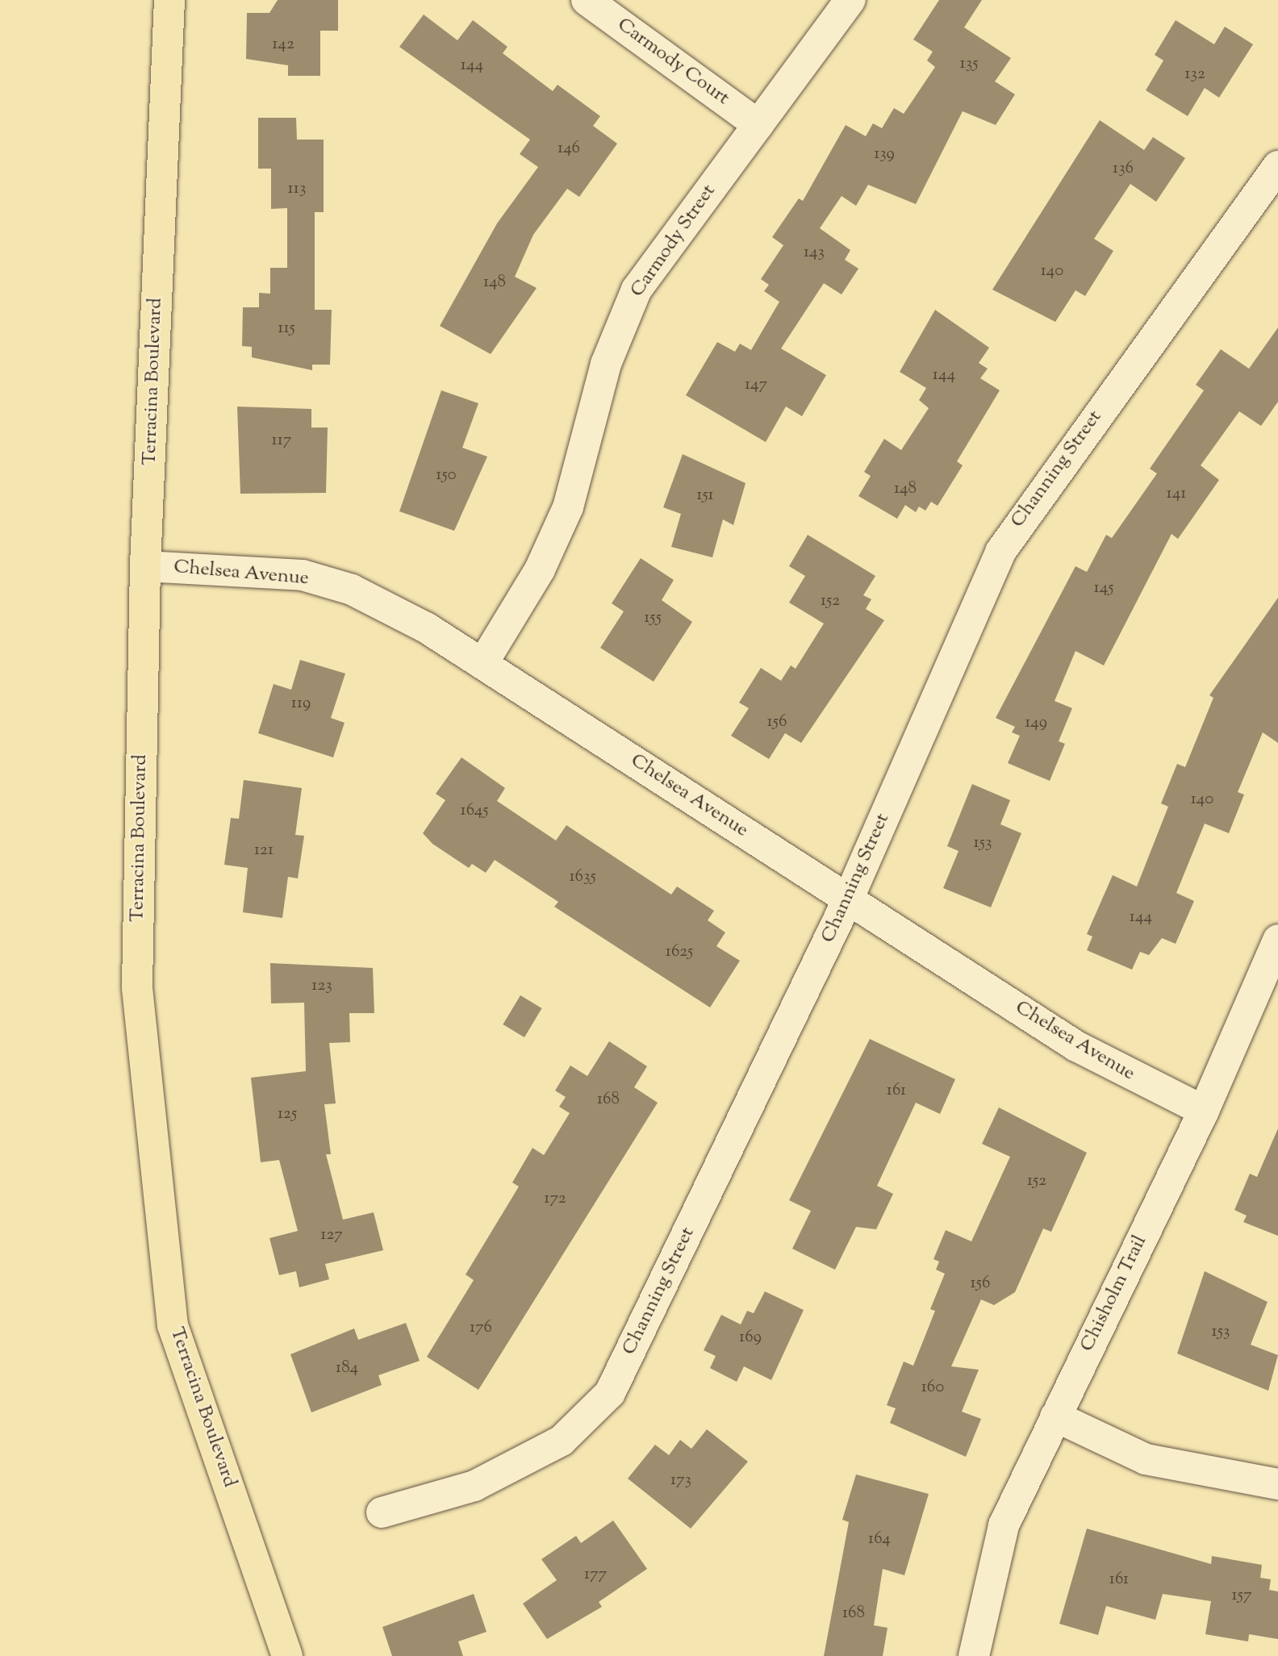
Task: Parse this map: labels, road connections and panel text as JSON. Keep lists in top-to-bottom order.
{
  "streets": {
    "main road": ["Terracina Boulevard"],
    "street": [
      "Carmody Court",
      "Carmody Street",
      "Channing Street",
      "Chelsea Avenue",
      "Chisholm Trail"
    ]
  },
  "crossings": [
    ["Carmody Court", "Carmody Street"],
    ["Carmody Street", "Chelsea Avenue"],
    ["Terracina Boulevard", "Chelsea Avenue"],
    ["Channing Street", "Chelsea Avenue"],
    ["Chelsea Avenue", "Chisholm Trail"]
  ],
  "house_numbers": [
    "142",
    "135",
    "144",
    "132",
    "146",
    "139",
    "136",
    "113",
    "143",
    "140",
    "148",
    "115",
    "144",
    "147",
    "117",
    "150",
    "148",
    "141",
    "151",
    "145",
    "152",
    "155",
    "119",
    "156",
    "149",
    "140",
    "1645",
    "153",
    "121",
    "1635",
    "144",
    "1625",
    "123",
    "161",
    "168",
    "125",
    "152",
    "172",
    "127",
    "156",
    "176",
    "153",
    "169",
    "184",
    "160",
    "173",
    "164",
    "177",
    "161",
    "157",
    "168"
  ]
}
